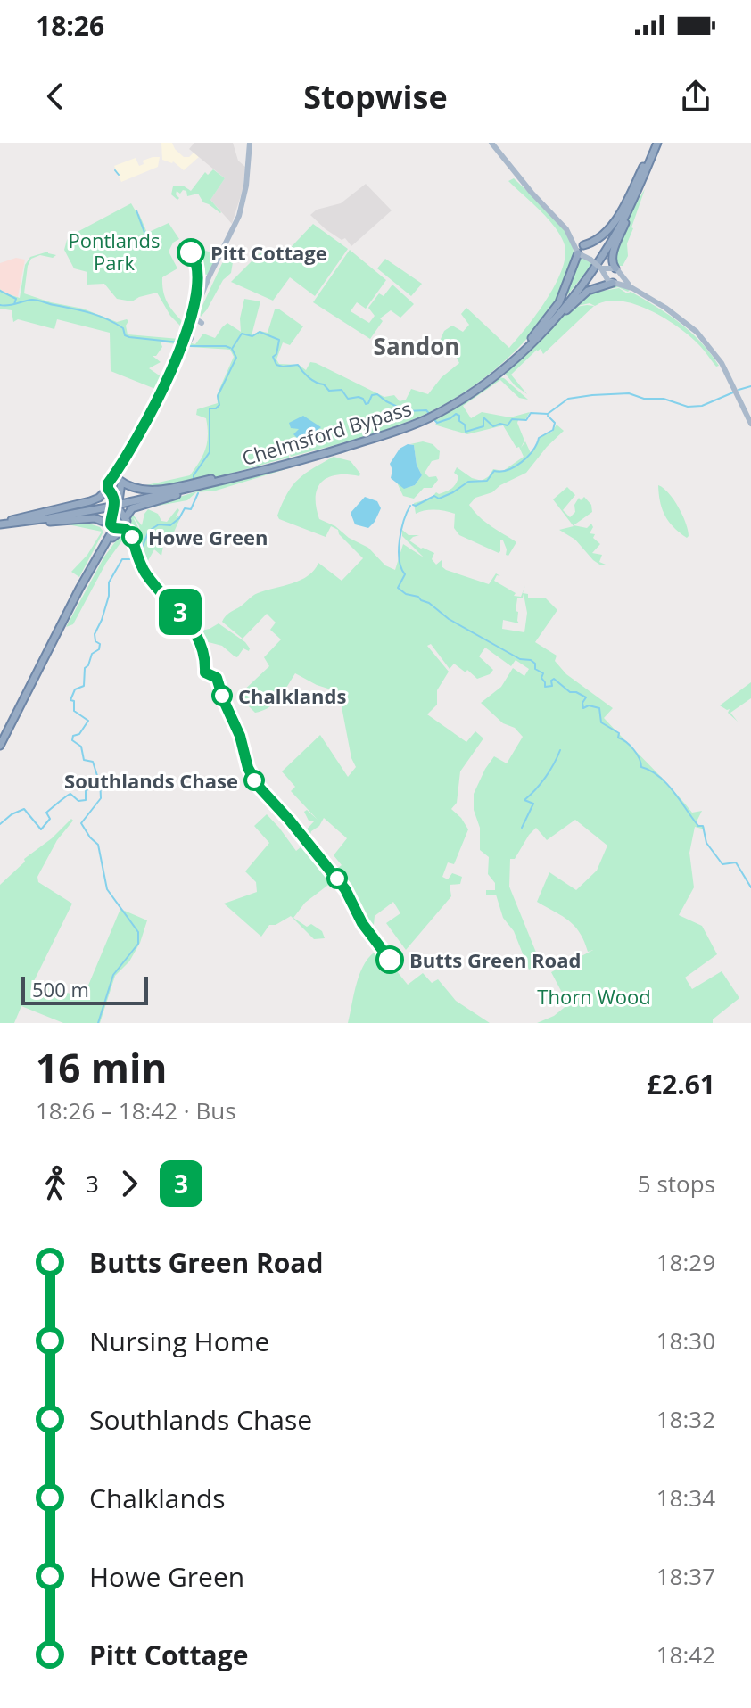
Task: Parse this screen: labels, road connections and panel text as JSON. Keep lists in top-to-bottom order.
{
  "streets": {
    "highway": ["Chelmsford Bypass"]
  },
  "districts": ["Sandon"],
  "parks": ["Pontlands Park", "Thorn Wood"],
  "places": [
    "Pitt Cottage",
    "Howe Green",
    "Chalklands",
    "Southlands Chase",
    "Butts Green Road"
  ],
  "lines": ["bus line 3"],
  "scale_bar": "500 m",
  "page": {
    "status": "18:26",
    "header": "Stopwise",
    "on_map": "3",
    "scale": "500 m",
    "heading": ["16 min", "18:26 – 18:42 · Bus", "£2.61"],
    "legs": ["3", "3", "5 stops"],
    "list": [
      {
        "name": "Butts Green Road",
        "value": "18:29"
      },
      {
        "name": "Nursing Home",
        "value": "18:30"
      },
      {
        "name": "Southlands Chase",
        "value": "18:32"
      },
      {
        "name": "Chalklands",
        "value": "18:34"
      },
      {
        "name": "Howe Green",
        "value": "18:37"
      },
      {
        "name": "Pitt Cottage",
        "value": "18:42"
      }
    ]
  }
}
